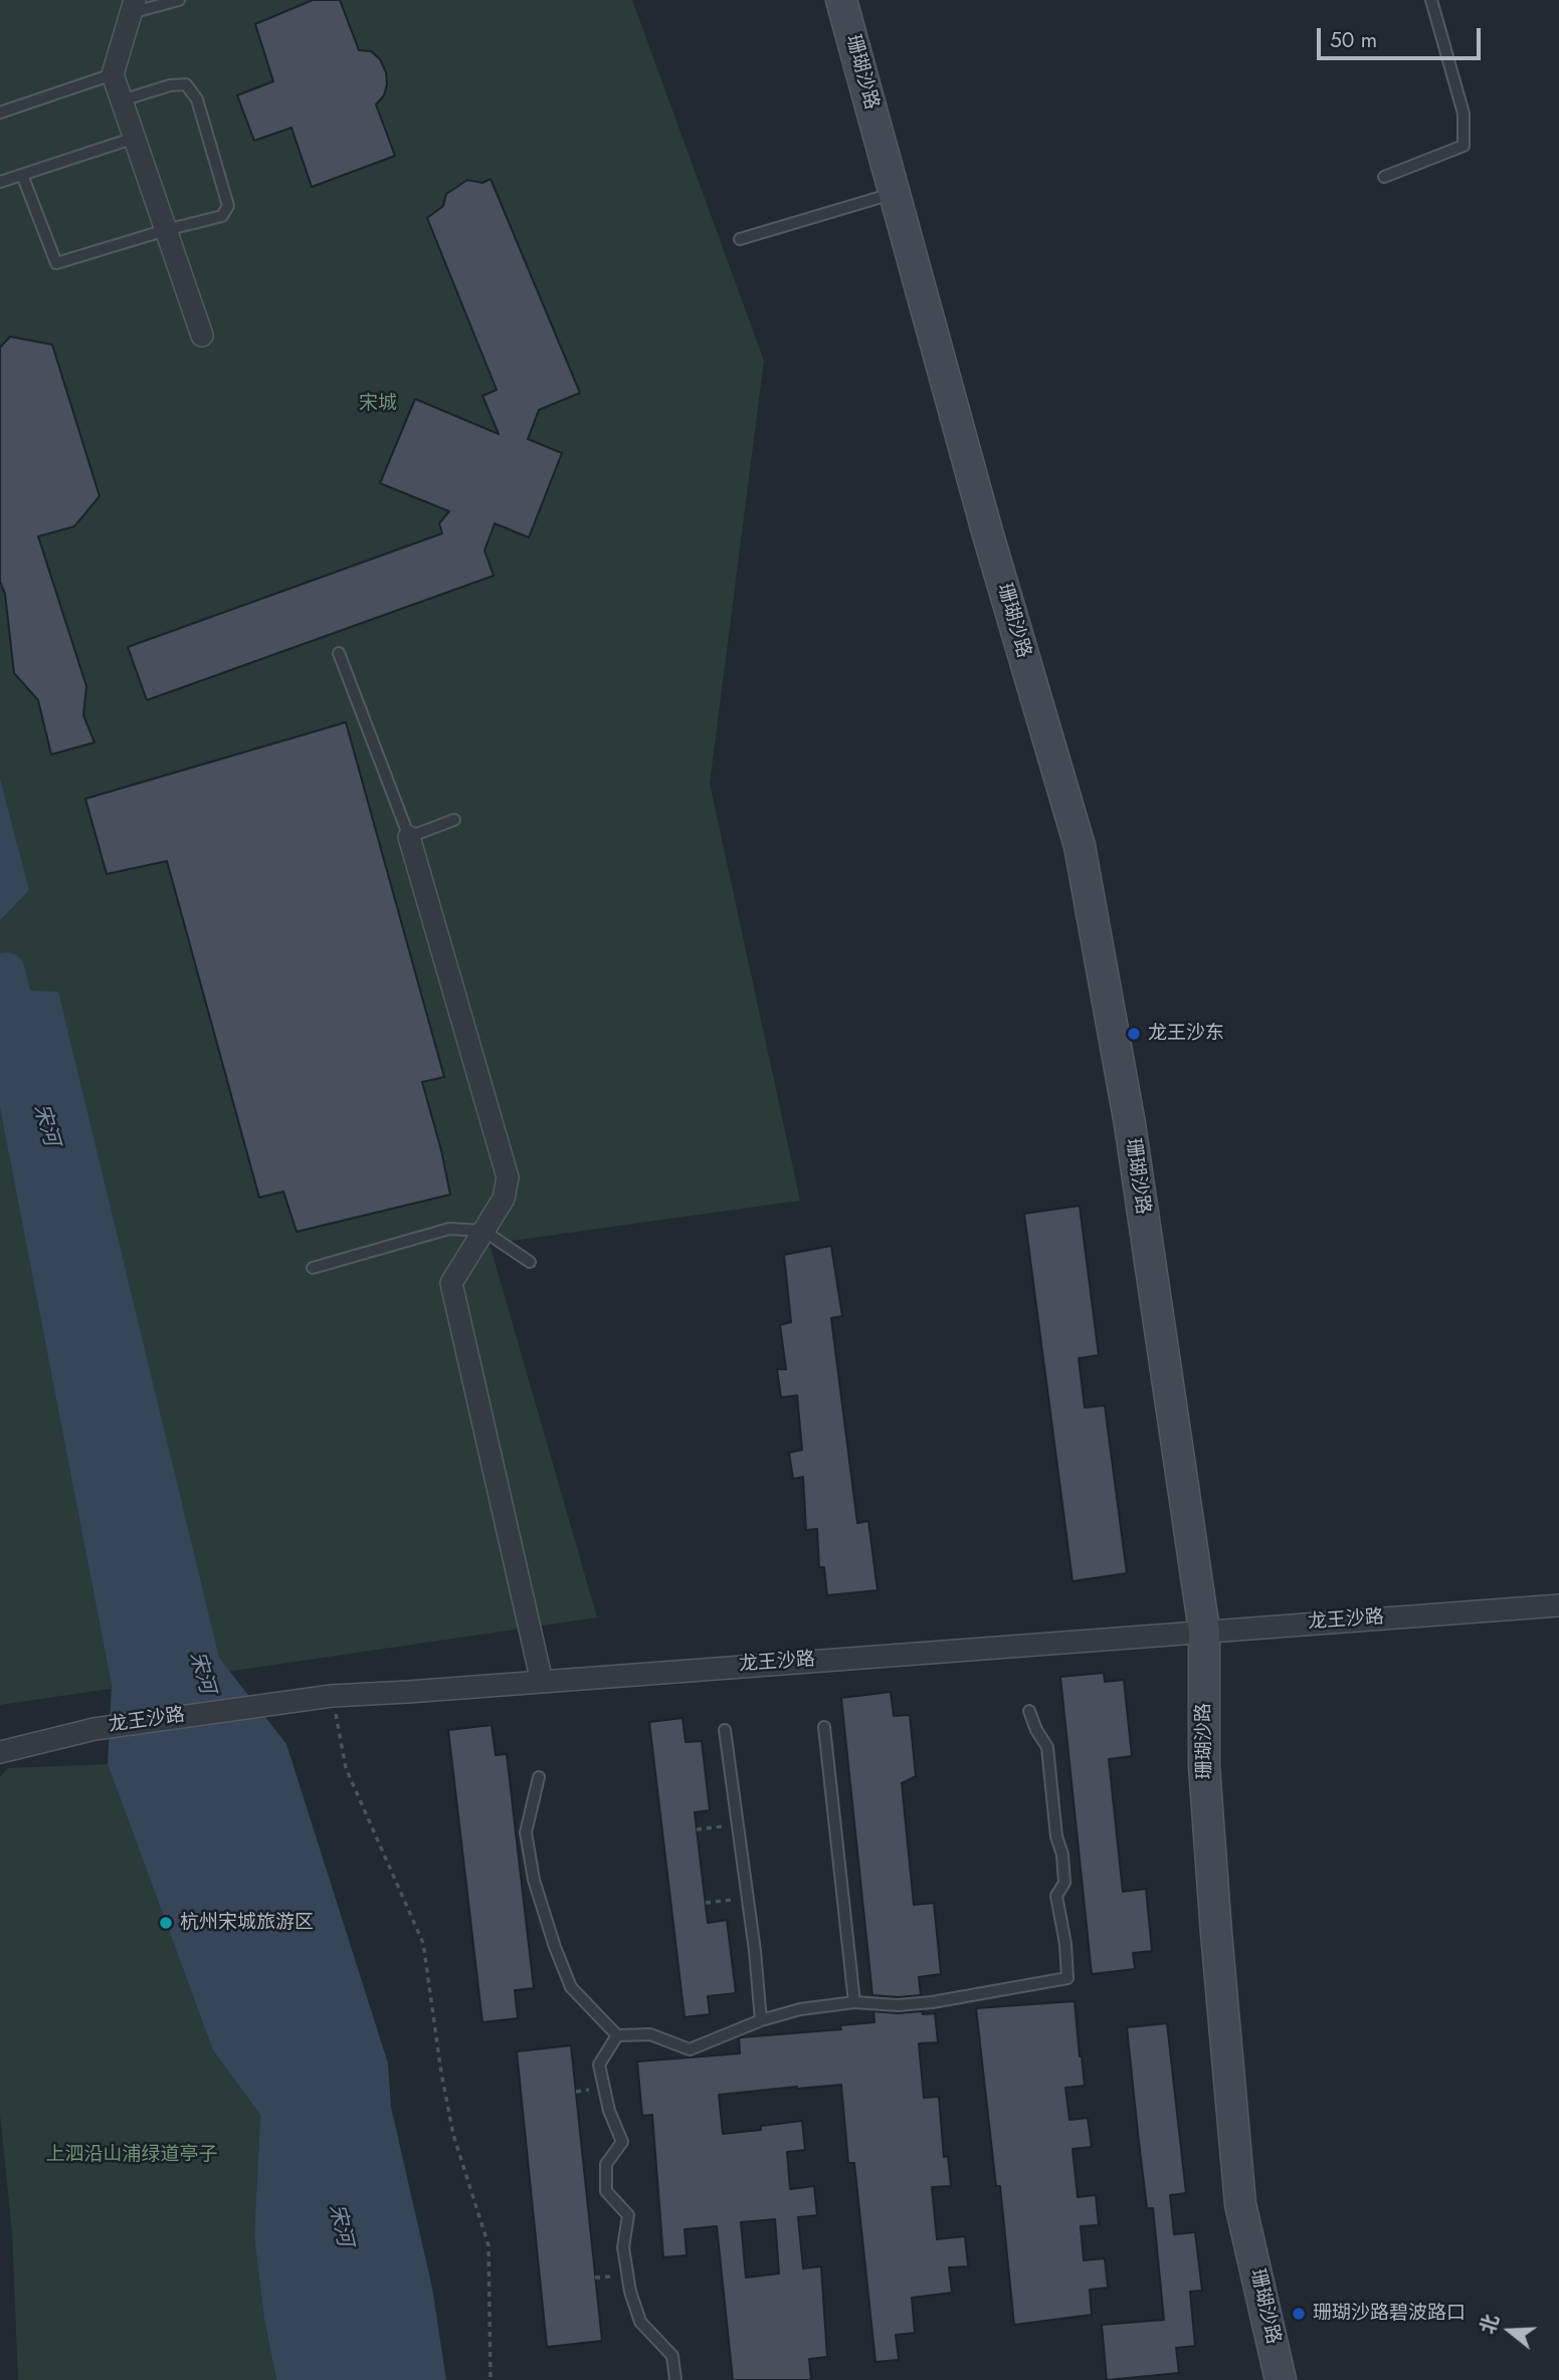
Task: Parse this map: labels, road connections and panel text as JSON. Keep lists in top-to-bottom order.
{
  "streets": {
    "street": ["珊瑚沙路", "龙王沙路"]
  },
  "crossings": [
    ["珊瑚沙路", "龙王沙路"]
  ],
  "water": ["宋河"],
  "parks": ["宋城", "上泗沿山浦绿道亭子"],
  "places": ["龙王沙东", "杭州宋城旅游区", "珊瑚沙路碧波路口"],
  "scale_bar": "50 m",
  "north": "left"
}
